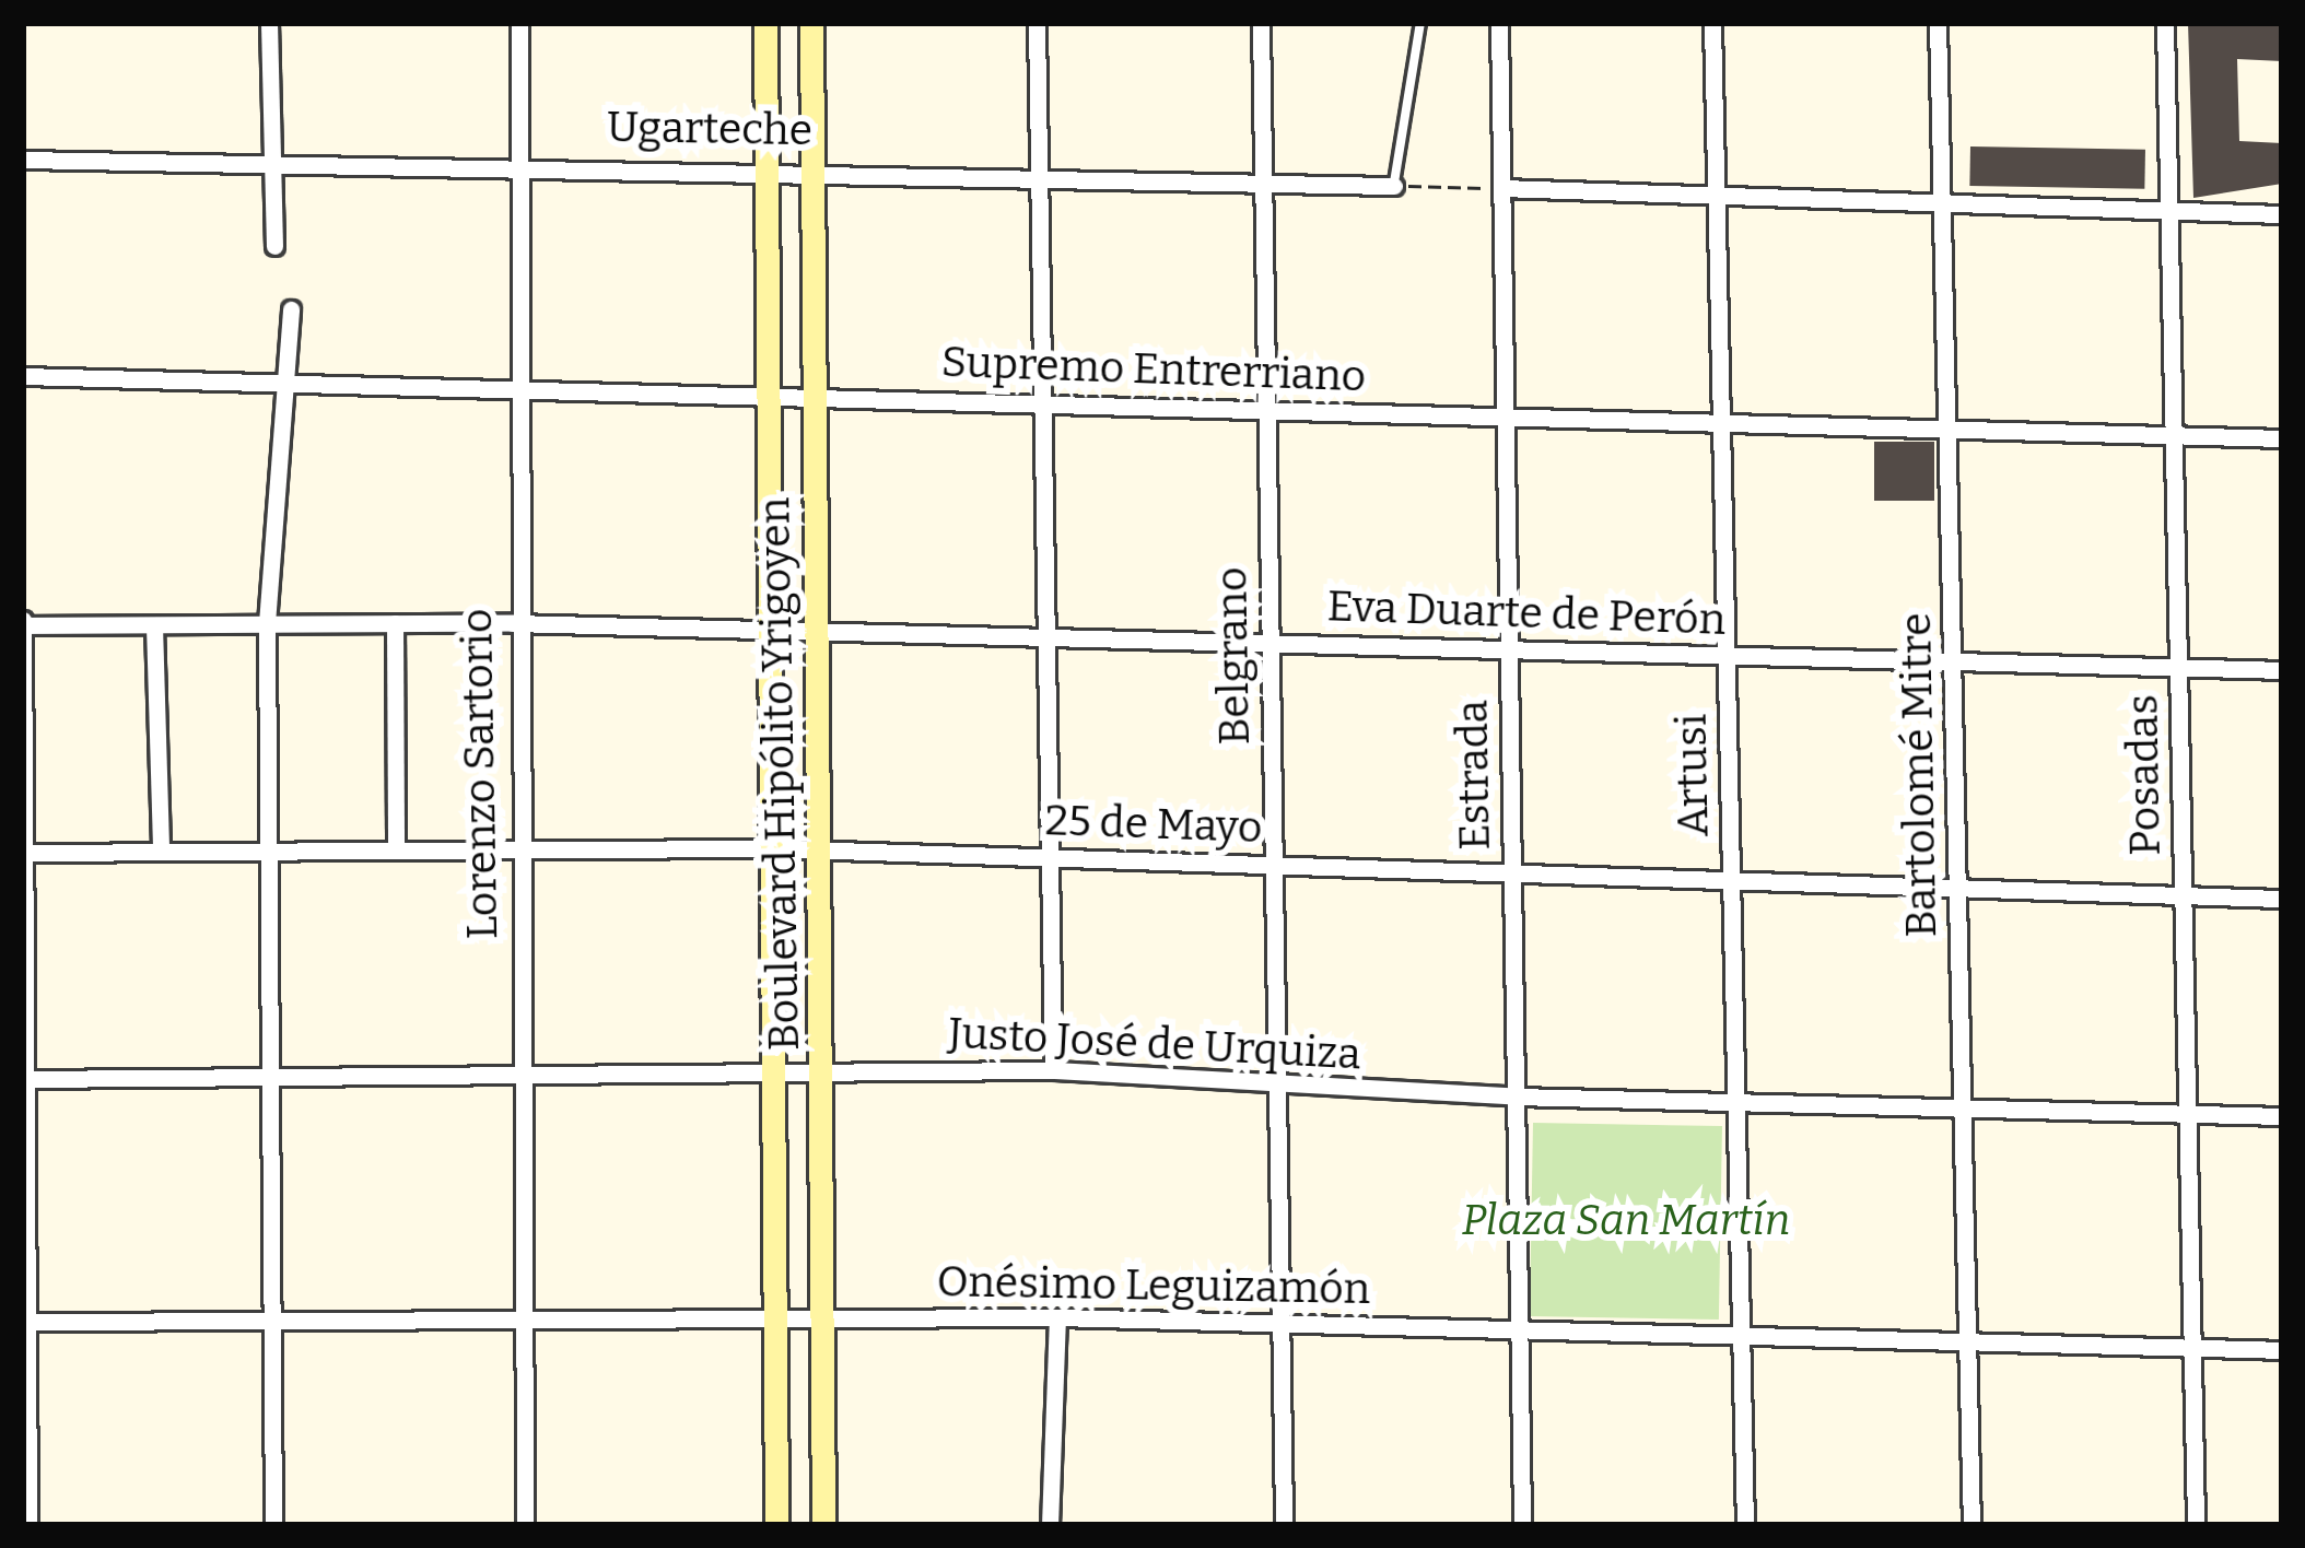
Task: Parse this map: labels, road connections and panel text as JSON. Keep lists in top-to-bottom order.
{
  "streets": {
    "main road": ["Boulevard Hipólito Yrigoyen"],
    "street": [
      "Ugarteche",
      "Supremo Entrerriano",
      "Eva Duarte de Perón",
      "Belgrano",
      "Lorenzo Sartorio",
      "Estrada",
      "Artusi",
      "Bartolomé Mitre",
      "Posadas",
      "25 de Mayo",
      "Justo José de Urquiza",
      "Onésimo Leguizamón"
    ]
  },
  "crossings": [
    ["Ugarteche", "Belgrano"],
    ["Ugarteche", "Lorenzo Sartorio"],
    ["Ugarteche", "Boulevard Hipólito Yrigoyen"],
    ["Supremo Entrerriano", "Belgrano"],
    ["Supremo Entrerriano", "Lorenzo Sartorio"],
    ["Supremo Entrerriano", "Boulevard Hipólito Yrigoyen"],
    ["Supremo Entrerriano", "Estrada"],
    ["Supremo Entrerriano", "Artusi"],
    ["Supremo Entrerriano", "Bartolomé Mitre"],
    ["Supremo Entrerriano", "Posadas"],
    ["Eva Duarte de Perón", "Belgrano"],
    ["Eva Duarte de Perón", "Lorenzo Sartorio"],
    ["Eva Duarte de Perón", "Boulevard Hipólito Yrigoyen"],
    ["Eva Duarte de Perón", "Estrada"],
    ["Eva Duarte de Perón", "Artusi"],
    ["Eva Duarte de Perón", "Bartolomé Mitre"],
    ["Eva Duarte de Perón", "Posadas"],
    ["Belgrano", "25 de Mayo"],
    ["Belgrano", "Justo José de Urquiza"],
    ["Belgrano", "Onésimo Leguizamón"],
    ["Lorenzo Sartorio", "25 de Mayo"],
    ["Lorenzo Sartorio", "Justo José de Urquiza"],
    ["Lorenzo Sartorio", "Onésimo Leguizamón"],
    ["Boulevard Hipólito Yrigoyen", "25 de Mayo"],
    ["Boulevard Hipólito Yrigoyen", "Justo José de Urquiza"],
    ["Boulevard Hipólito Yrigoyen", "Onésimo Leguizamón"],
    ["Estrada", "25 de Mayo"],
    ["Estrada", "Justo José de Urquiza"],
    ["Estrada", "Onésimo Leguizamón"],
    ["Artusi", "25 de Mayo"],
    ["Artusi", "Justo José de Urquiza"],
    ["Artusi", "Onésimo Leguizamón"],
    ["Bartolomé Mitre", "25 de Mayo"],
    ["Bartolomé Mitre", "Justo José de Urquiza"],
    ["Bartolomé Mitre", "Onésimo Leguizamón"],
    ["Posadas", "25 de Mayo"],
    ["Posadas", "Justo José de Urquiza"],
    ["Posadas", "Onésimo Leguizamón"]
  ],
  "parks": ["Plaza San Martín"]
}
